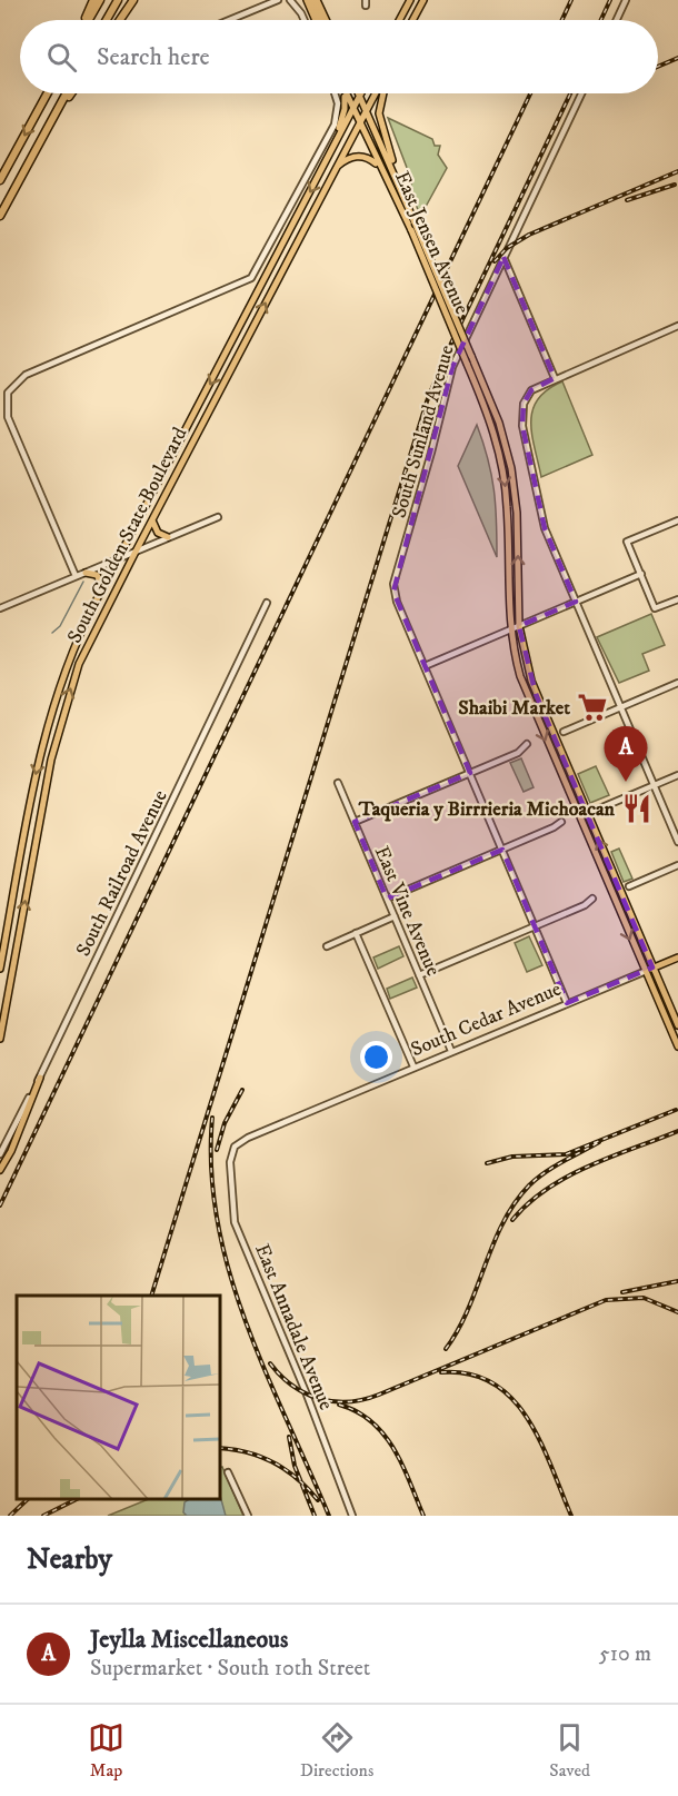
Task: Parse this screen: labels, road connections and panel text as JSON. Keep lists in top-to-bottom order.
{
  "streets": {
    "main road": ["East Jensen Avenue", "South Golden State Boulevard", "South Cedar Avenue"],
    "street": [
      "South Sunland Avenue",
      "South Railroad Avenue",
      "East Vine Avenue",
      "East Annadale Avenue"
    ]
  },
  "crossings": [
    ["East Jensen Avenue", "South Golden State Boulevard"],
    ["East Jensen Avenue", "South Cedar Avenue"],
    ["East Vine Avenue", "South Cedar Avenue"],
    ["South Cedar Avenue", "East Annadale Avenue"]
  ],
  "places": {
    "supermarket": ["Shaibi Market"],
    "restaurant": ["Taqueria y Birrrieria Michoacan"]
  },
  "page": {
    "search": "Search here",
    "pins": "A",
    "heading": "Nearby",
    "list": [
      {
        "mark": "A",
        "name": "Jeylla Miscellaneous",
        "note": "Supermarket · South 10th Street",
        "value": "510 m"
      }
    ],
    "nav": ["Map", "Directions", "Saved"]
  }
}
